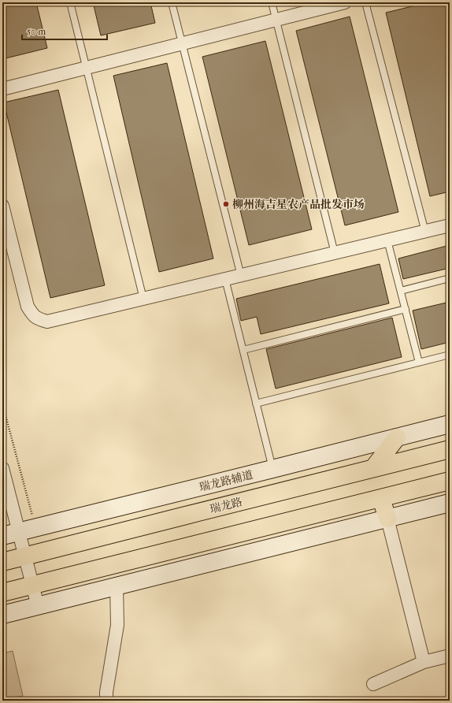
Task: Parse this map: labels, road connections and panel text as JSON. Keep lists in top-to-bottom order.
{
  "streets": {
    "highway": ["瑞龙路"],
    "main road": ["瑞龙路辅道"]
  },
  "places": ["柳州海吉星农产品批发市场"],
  "scale_bar": "50 m"
}
